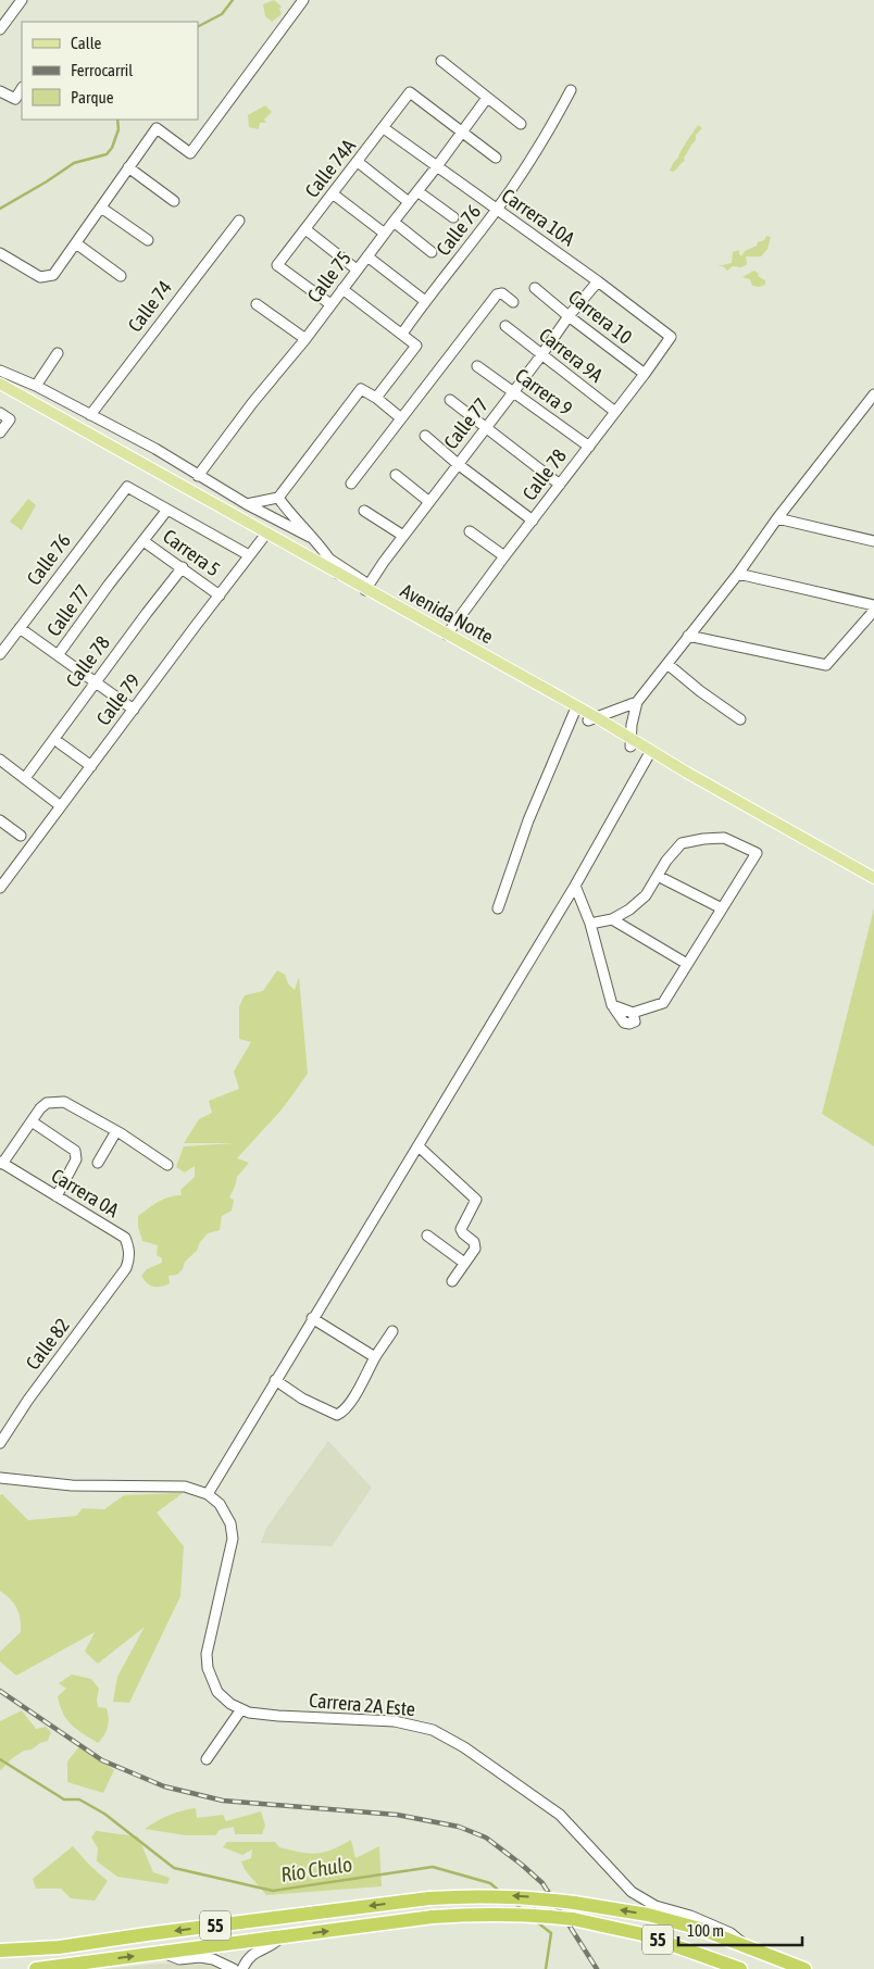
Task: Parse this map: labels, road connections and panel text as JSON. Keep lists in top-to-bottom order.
{
  "streets": {
    "highway": ["55"],
    "main road": ["Avenida Norte"],
    "street": [
      "Calle 74A",
      "Carrera 10A",
      "Calle 76",
      "Calle 75",
      "Calle 74",
      "Carrera 10",
      "Carrera 9A",
      "Carrera 9",
      "Calle 77",
      "Calle 78",
      "Carrera 5",
      "Calle 79",
      "Carrera 0A",
      "Calle 82",
      "Carrera 2A Este"
    ]
  },
  "crossings": [
    ["Calle 74A", "Carrera 10A"],
    ["Calle 74A", "Calle 75"],
    ["Carrera 10A", "Calle 76"],
    ["Carrera 10A", "Calle 75"],
    ["Carrera 10A", "Calle 77"],
    ["Carrera 10A", "Calle 78"],
    ["Calle 76", "Calle 77"],
    ["Carrera 10", "Calle 77"],
    ["Carrera 10", "Calle 78"],
    ["Carrera 9A", "Calle 77"],
    ["Carrera 9A", "Calle 78"],
    ["Carrera 9", "Calle 77"],
    ["Carrera 9", "Calle 78"],
    ["Calle 77", "Carrera 5"],
    ["Calle 77", "Avenida Norte"],
    ["Calle 78", "Carrera 5"],
    ["Calle 78", "Avenida Norte"],
    ["Carrera 5", "Calle 79"],
    ["Avenida Norte", "Calle 79"],
    ["Carrera 0A", "Calle 82"],
    ["Carrera 2A Este", "55"]
  ],
  "water": ["Río Chulo"],
  "legend": ["Calle", "Ferrocarril", "Parque"],
  "scale_bar": "100 m"
}
